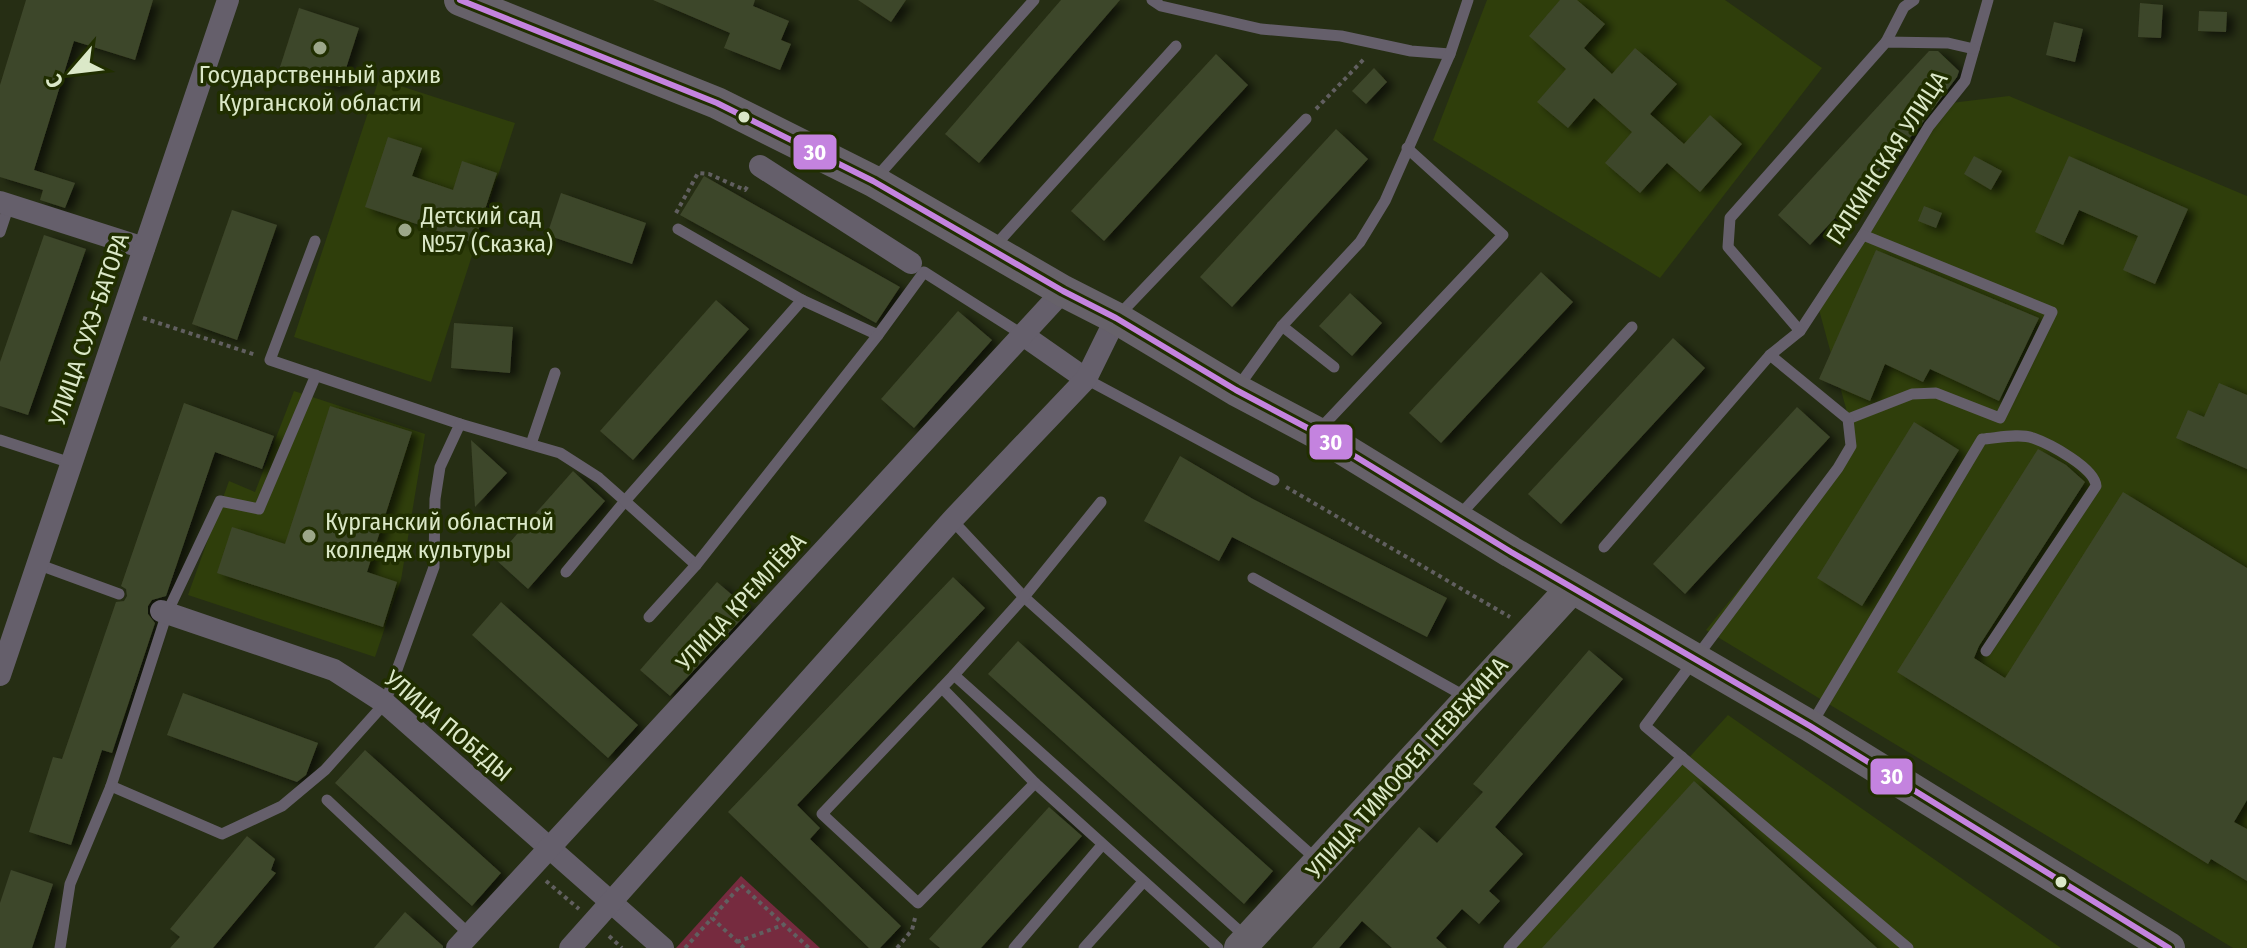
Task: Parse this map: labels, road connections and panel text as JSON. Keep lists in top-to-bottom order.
{
  "streets": {
    "main road": ["УЛИЦА ТИМОФЕЯ НЕВЕЖИНА"],
    "street": ["УЛИЦА СУХЭ-БАТОРА", "УЛИЦА КРЕМЛЁВА", "УЛИЦА ПОБЕДЫ"],
    "lane": ["ГАЛКИНСКАЯ УЛИЦА"]
  },
  "crossings": [
    ["УЛИЦА КРЕМЛЁВА", "УЛИЦА ПОБЕДЫ"]
  ],
  "places": ["Государственный архив Курганской области", "Детский сад №57 (Сказка)", "Курганский областной колледж культуры"],
  "lines": ["transit line 30"],
  "north": "bottom left"
}
